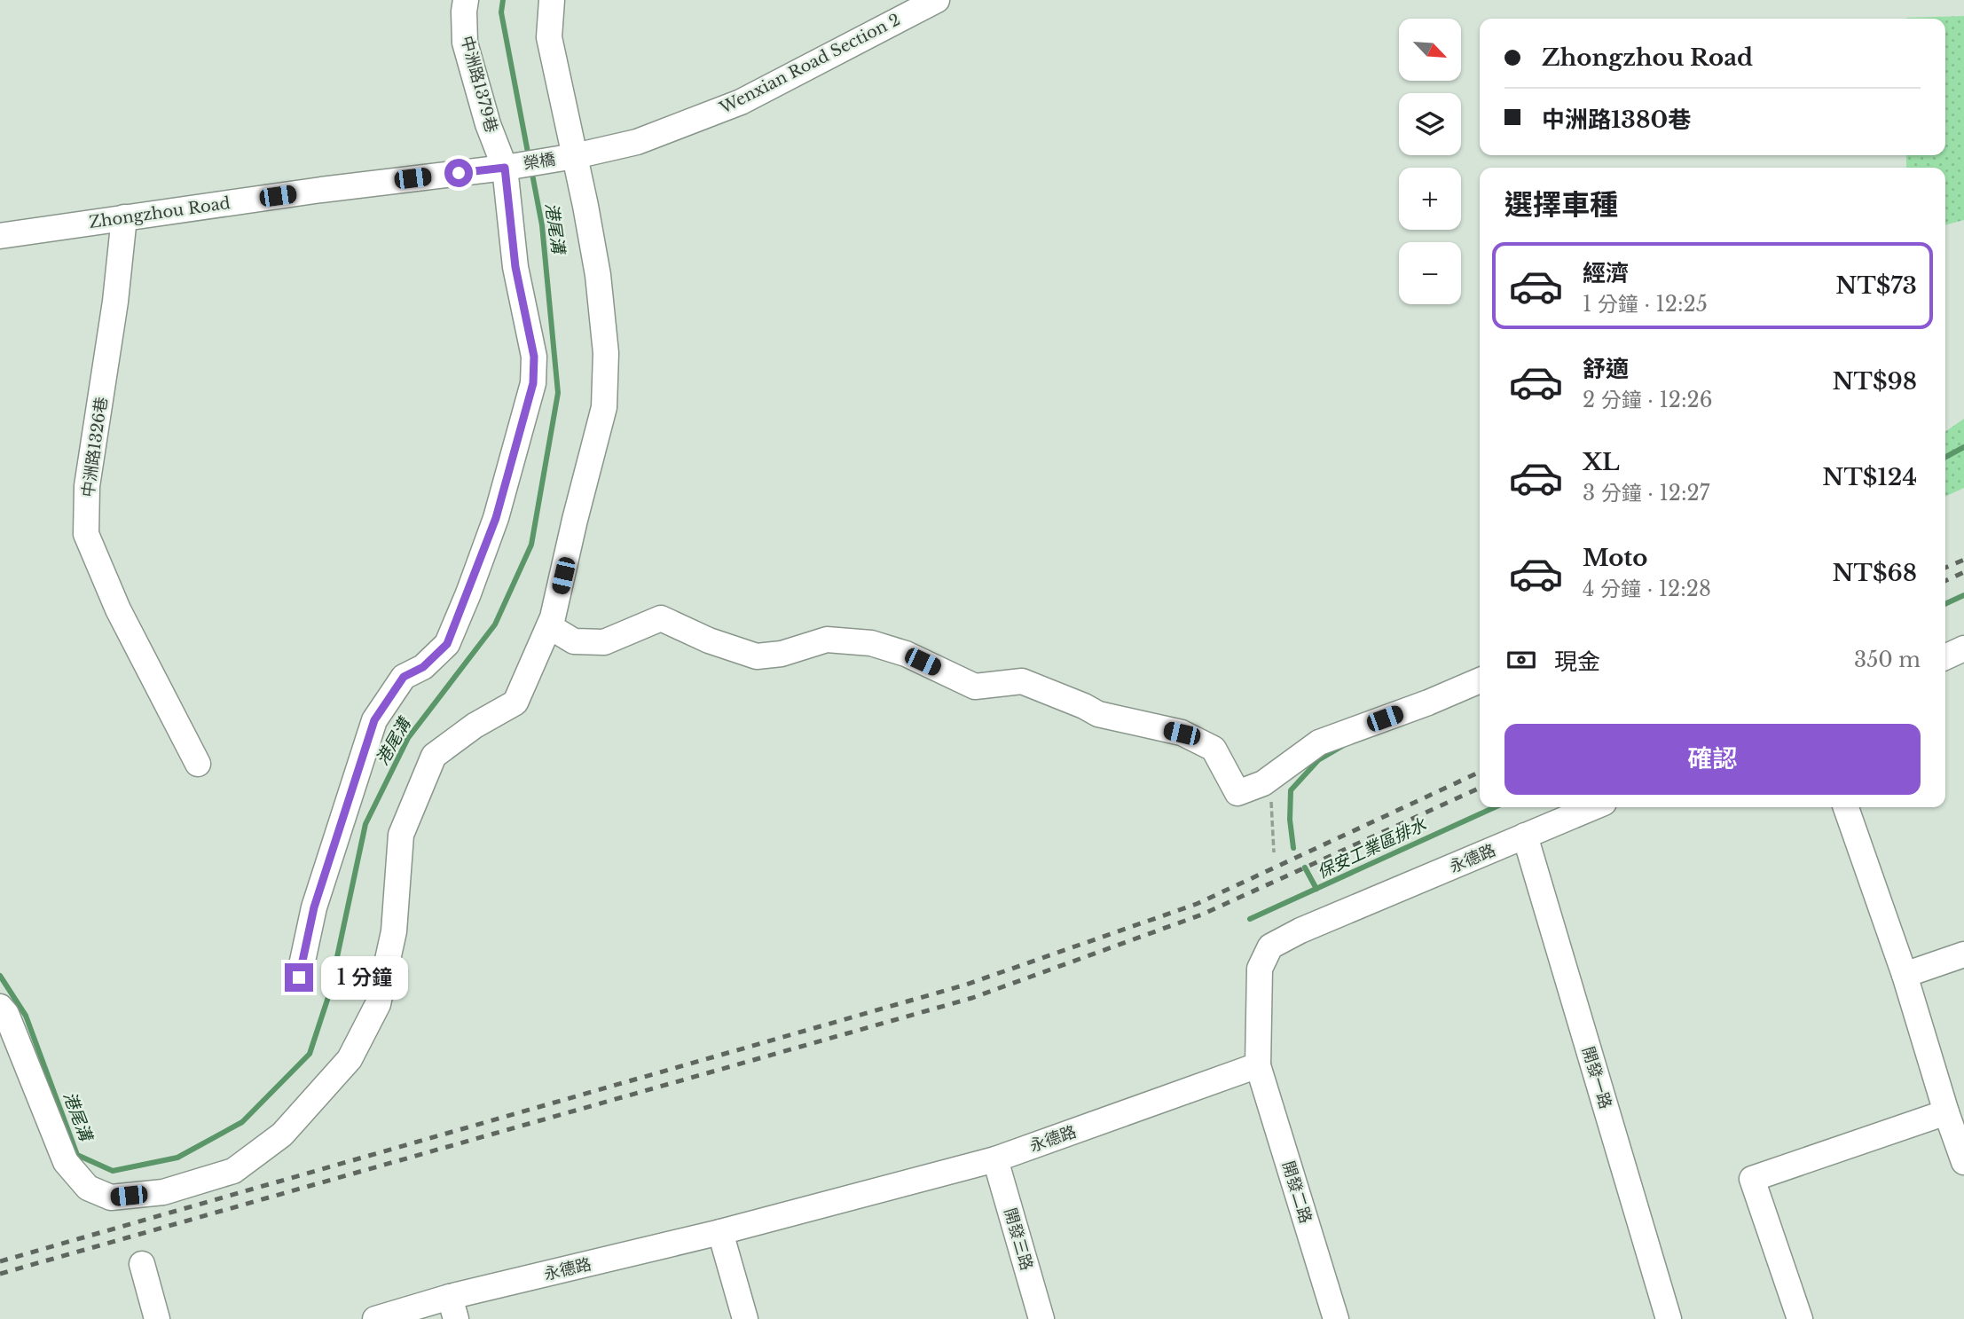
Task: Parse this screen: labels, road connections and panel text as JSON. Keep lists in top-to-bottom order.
{
  "streets": {
    "street": [
      "Wenxian Road Section 2",
      "中洲路1379巷",
      "榮橋",
      "Zhongzhou Road",
      "中洲路1326巷",
      "永德路",
      "開發一路",
      "開發二路",
      "開發三路"
    ]
  },
  "crossings": [
    ["Wenxian Road Section 2", "榮橋"],
    ["中洲路1379巷", "榮橋"],
    ["中洲路1379巷", "Zhongzhou Road"],
    ["榮橋", "Zhongzhou Road"],
    ["Zhongzhou Road", "中洲路1326巷"],
    ["永德路", "開發一路"],
    ["永德路", "開發二路"],
    ["永德路", "開發三路"]
  ],
  "water": ["港尾溝", "保安工業區排水"],
  "north": "bottom right",
  "page": {
    "map_buttons": ["+", "−"],
    "banner": ["Zhongzhou Road", "中洲路1380巷"],
    "heading": "選擇車種",
    "list": [
      {
        "name": "經濟",
        "note": "1 分鐘 · 12:25",
        "value": "NT$73"
      },
      {
        "name": "舒適",
        "note": "2 分鐘 · 12:26",
        "value": "NT$98"
      },
      {
        "name": "XL",
        "note": "3 分鐘 · 12:27",
        "value": "NT$124"
      },
      {
        "name": "Moto",
        "note": "4 分鐘 · 12:28",
        "value": "NT$68"
      }
    ],
    "pay": ["現金", "350 m"],
    "buttons": "確認",
    "bubble": "1 分鐘"
  }
}
